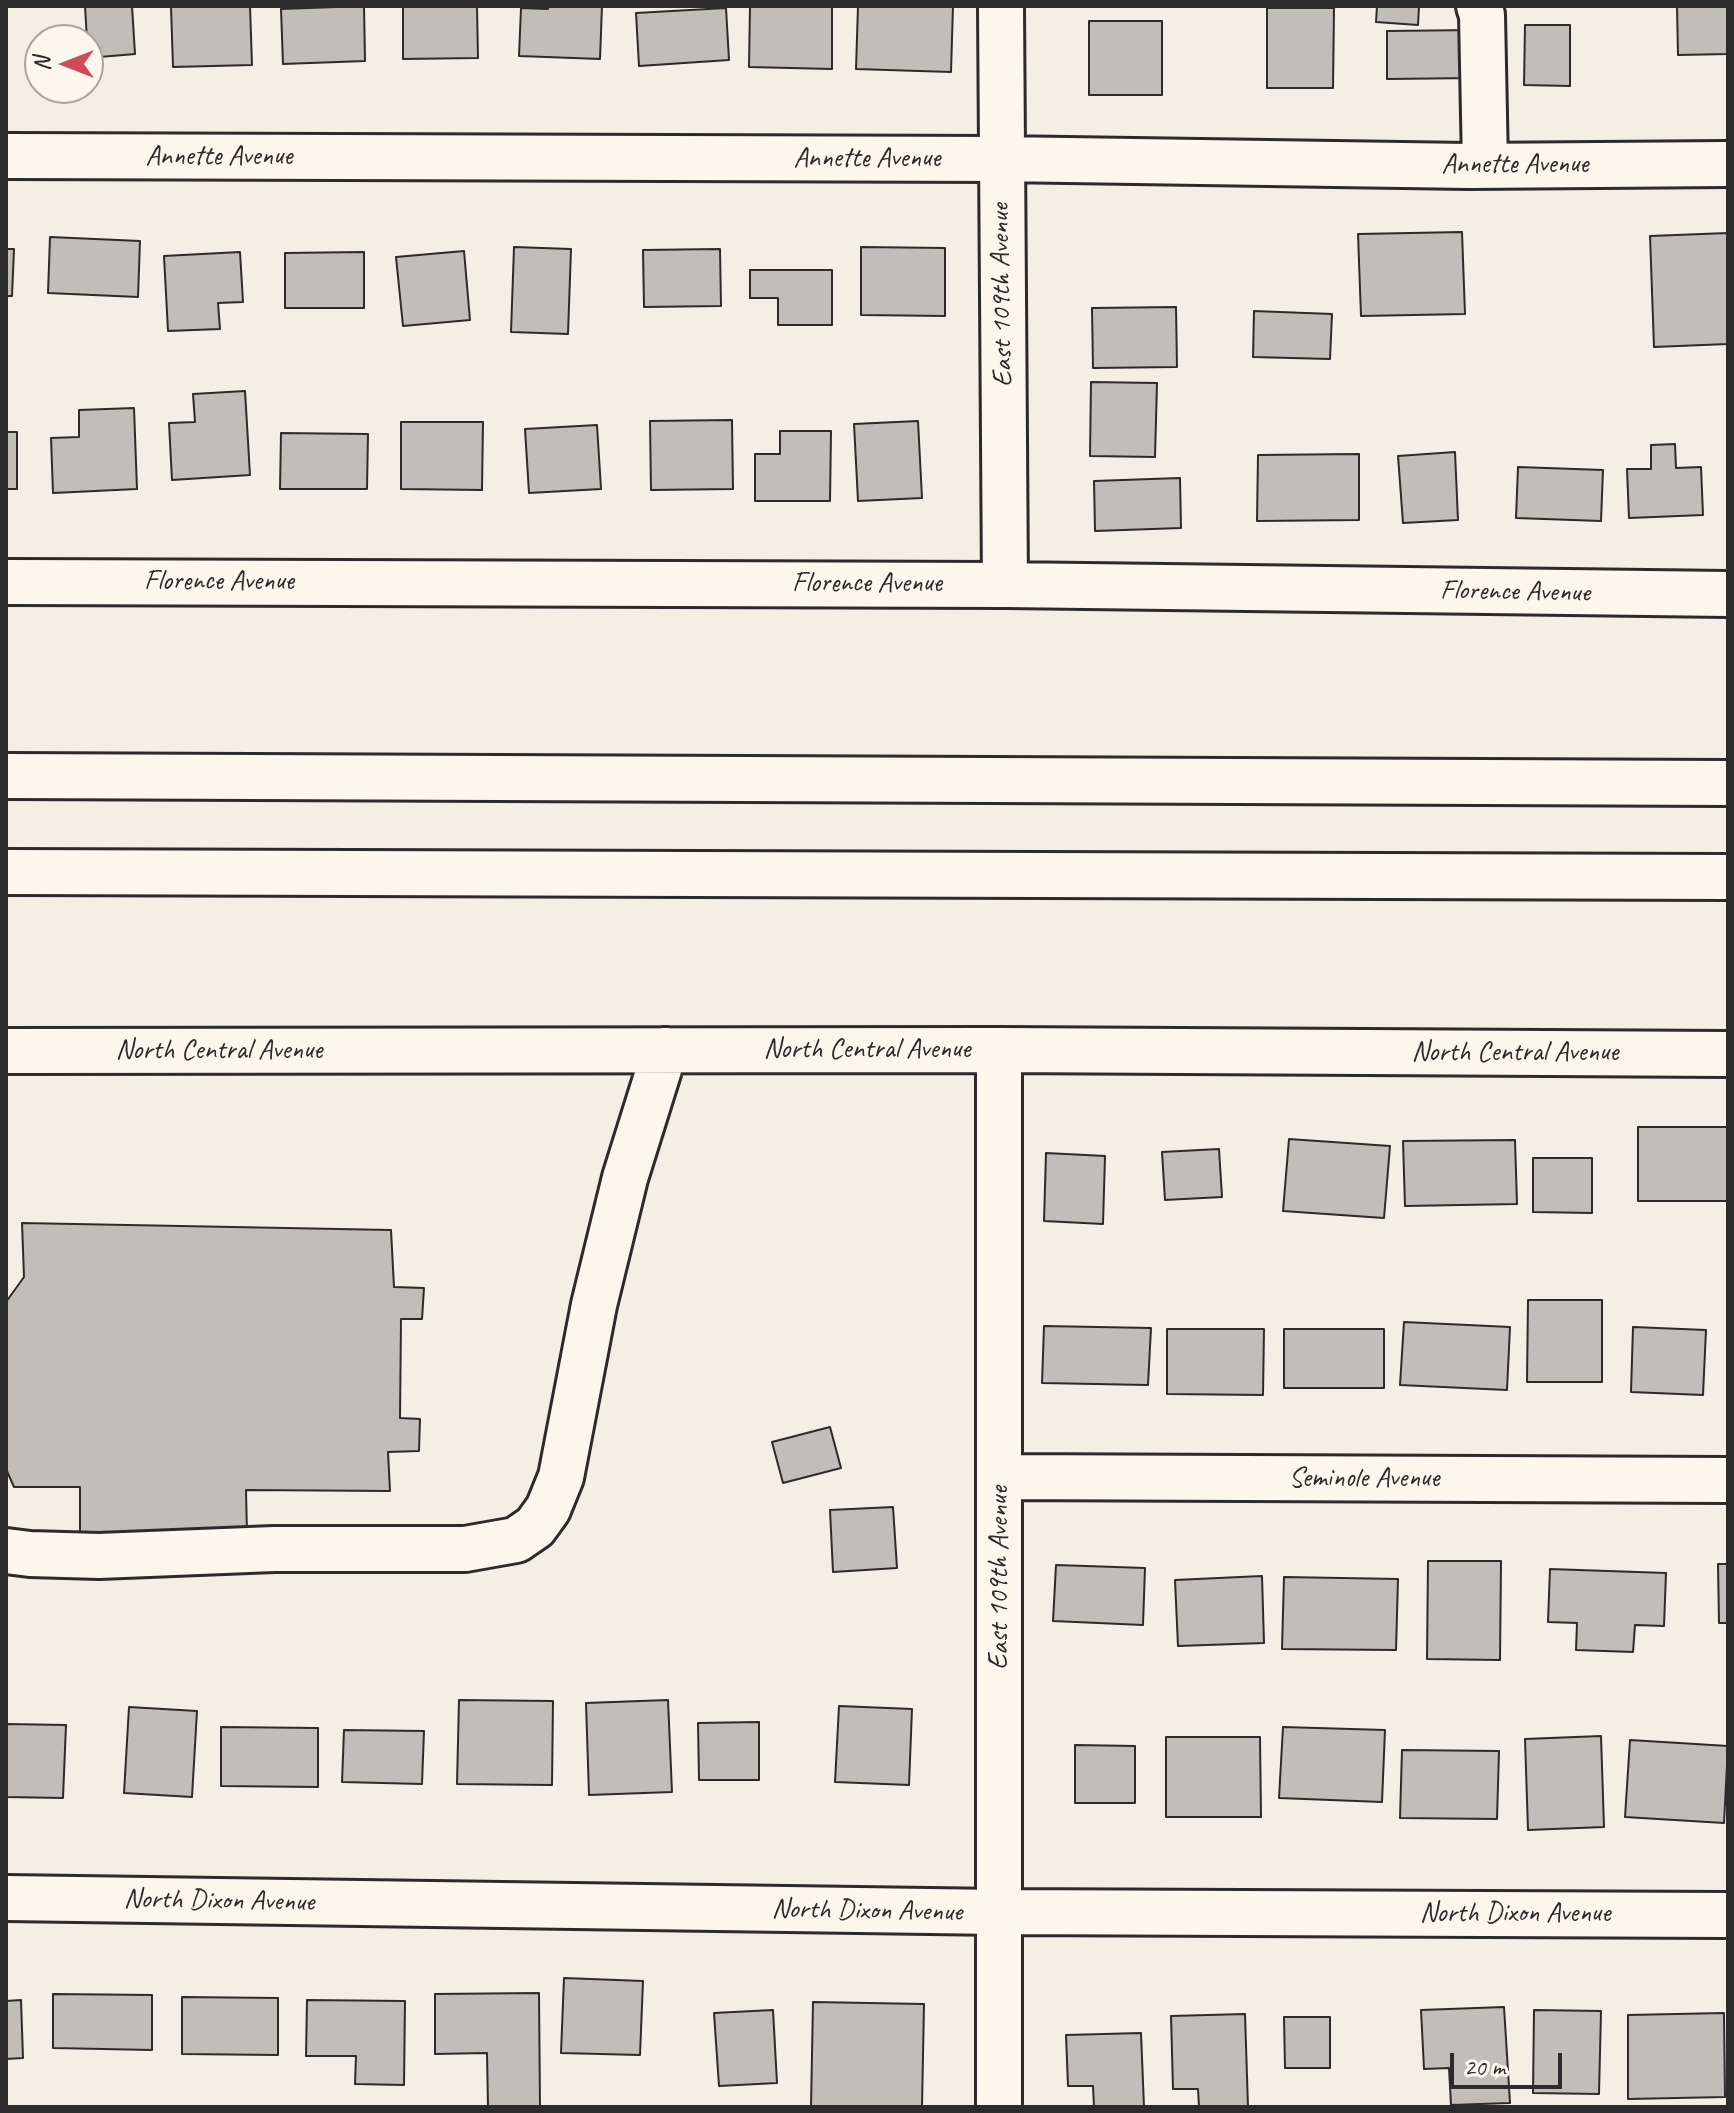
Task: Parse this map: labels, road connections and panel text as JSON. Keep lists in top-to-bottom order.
{
  "streets": {
    "main road": [
      "Annette Avenue",
      "East 109th Avenue",
      "Florence Avenue",
      "North Central Avenue",
      "Seminole Avenue",
      "North Dixon Avenue"
    ]
  },
  "crossings": [
    ["Annette Avenue", "East 109th Avenue"],
    ["East 109th Avenue", "Florence Avenue"],
    ["East 109th Avenue", "North Central Avenue"],
    ["East 109th Avenue", "Seminole Avenue"],
    ["East 109th Avenue", "North Dixon Avenue"]
  ],
  "scale_bar": "20 m",
  "north": "left"
}
